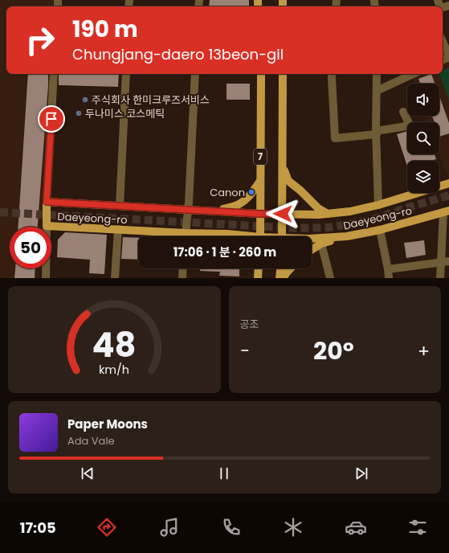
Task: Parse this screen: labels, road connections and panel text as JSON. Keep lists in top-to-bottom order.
{
  "streets": {
    "main road": ["7", "Daeyeong-ro"]
  },
  "crossings": [
    ["7", "Daeyeong-ro"]
  ],
  "places": ["주식회사 한미크루즈서비스", "두나미스 코스메틱", "Canon"],
  "page": {
    "turn": ["190 m", "Chungjang-daero 13beon-gil"],
    "limit": "50",
    "trip": "17:06 · 1 분 · 260 m",
    "tile": "공조",
    "heat": ["−", "20°", "+"],
    "song": ["Paper Moons", "Ada Vale"],
    "tabs": "17:05",
    "gauge": ["48", "km/h"]
  }
}
